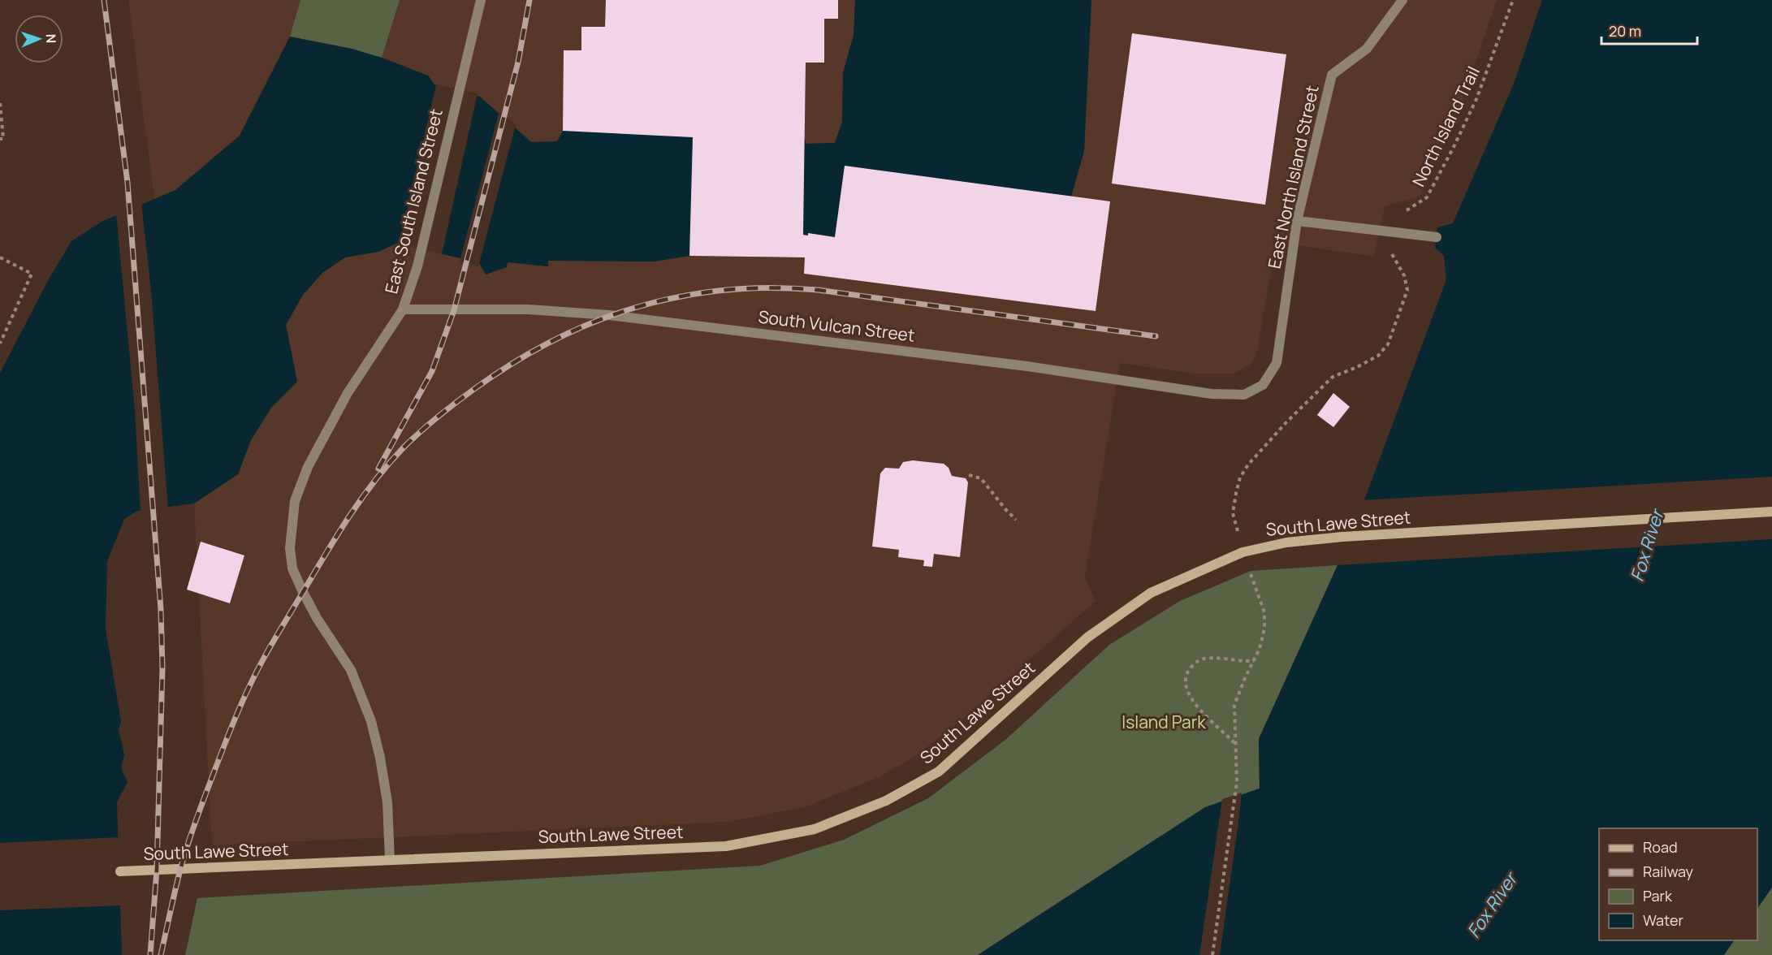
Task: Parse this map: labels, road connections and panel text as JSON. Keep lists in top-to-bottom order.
{
  "streets": {
    "main road": ["South Lawe Street"],
    "street": ["East North Island Street", "East South Island Street", "South Vulcan Street"],
    "path": ["North Island Trail"]
  },
  "crossings": [
    ["East North Island Street", "South Vulcan Street"],
    ["East South Island Street", "South Vulcan Street"],
    ["East South Island Street", "South Lawe Street"]
  ],
  "water": ["Fox River"],
  "parks": ["Island Park"],
  "legend": [
    "Road",
    "Railway",
    "Park",
    "Water"
  ],
  "scale_bar": "20 m",
  "north": "right"
}
